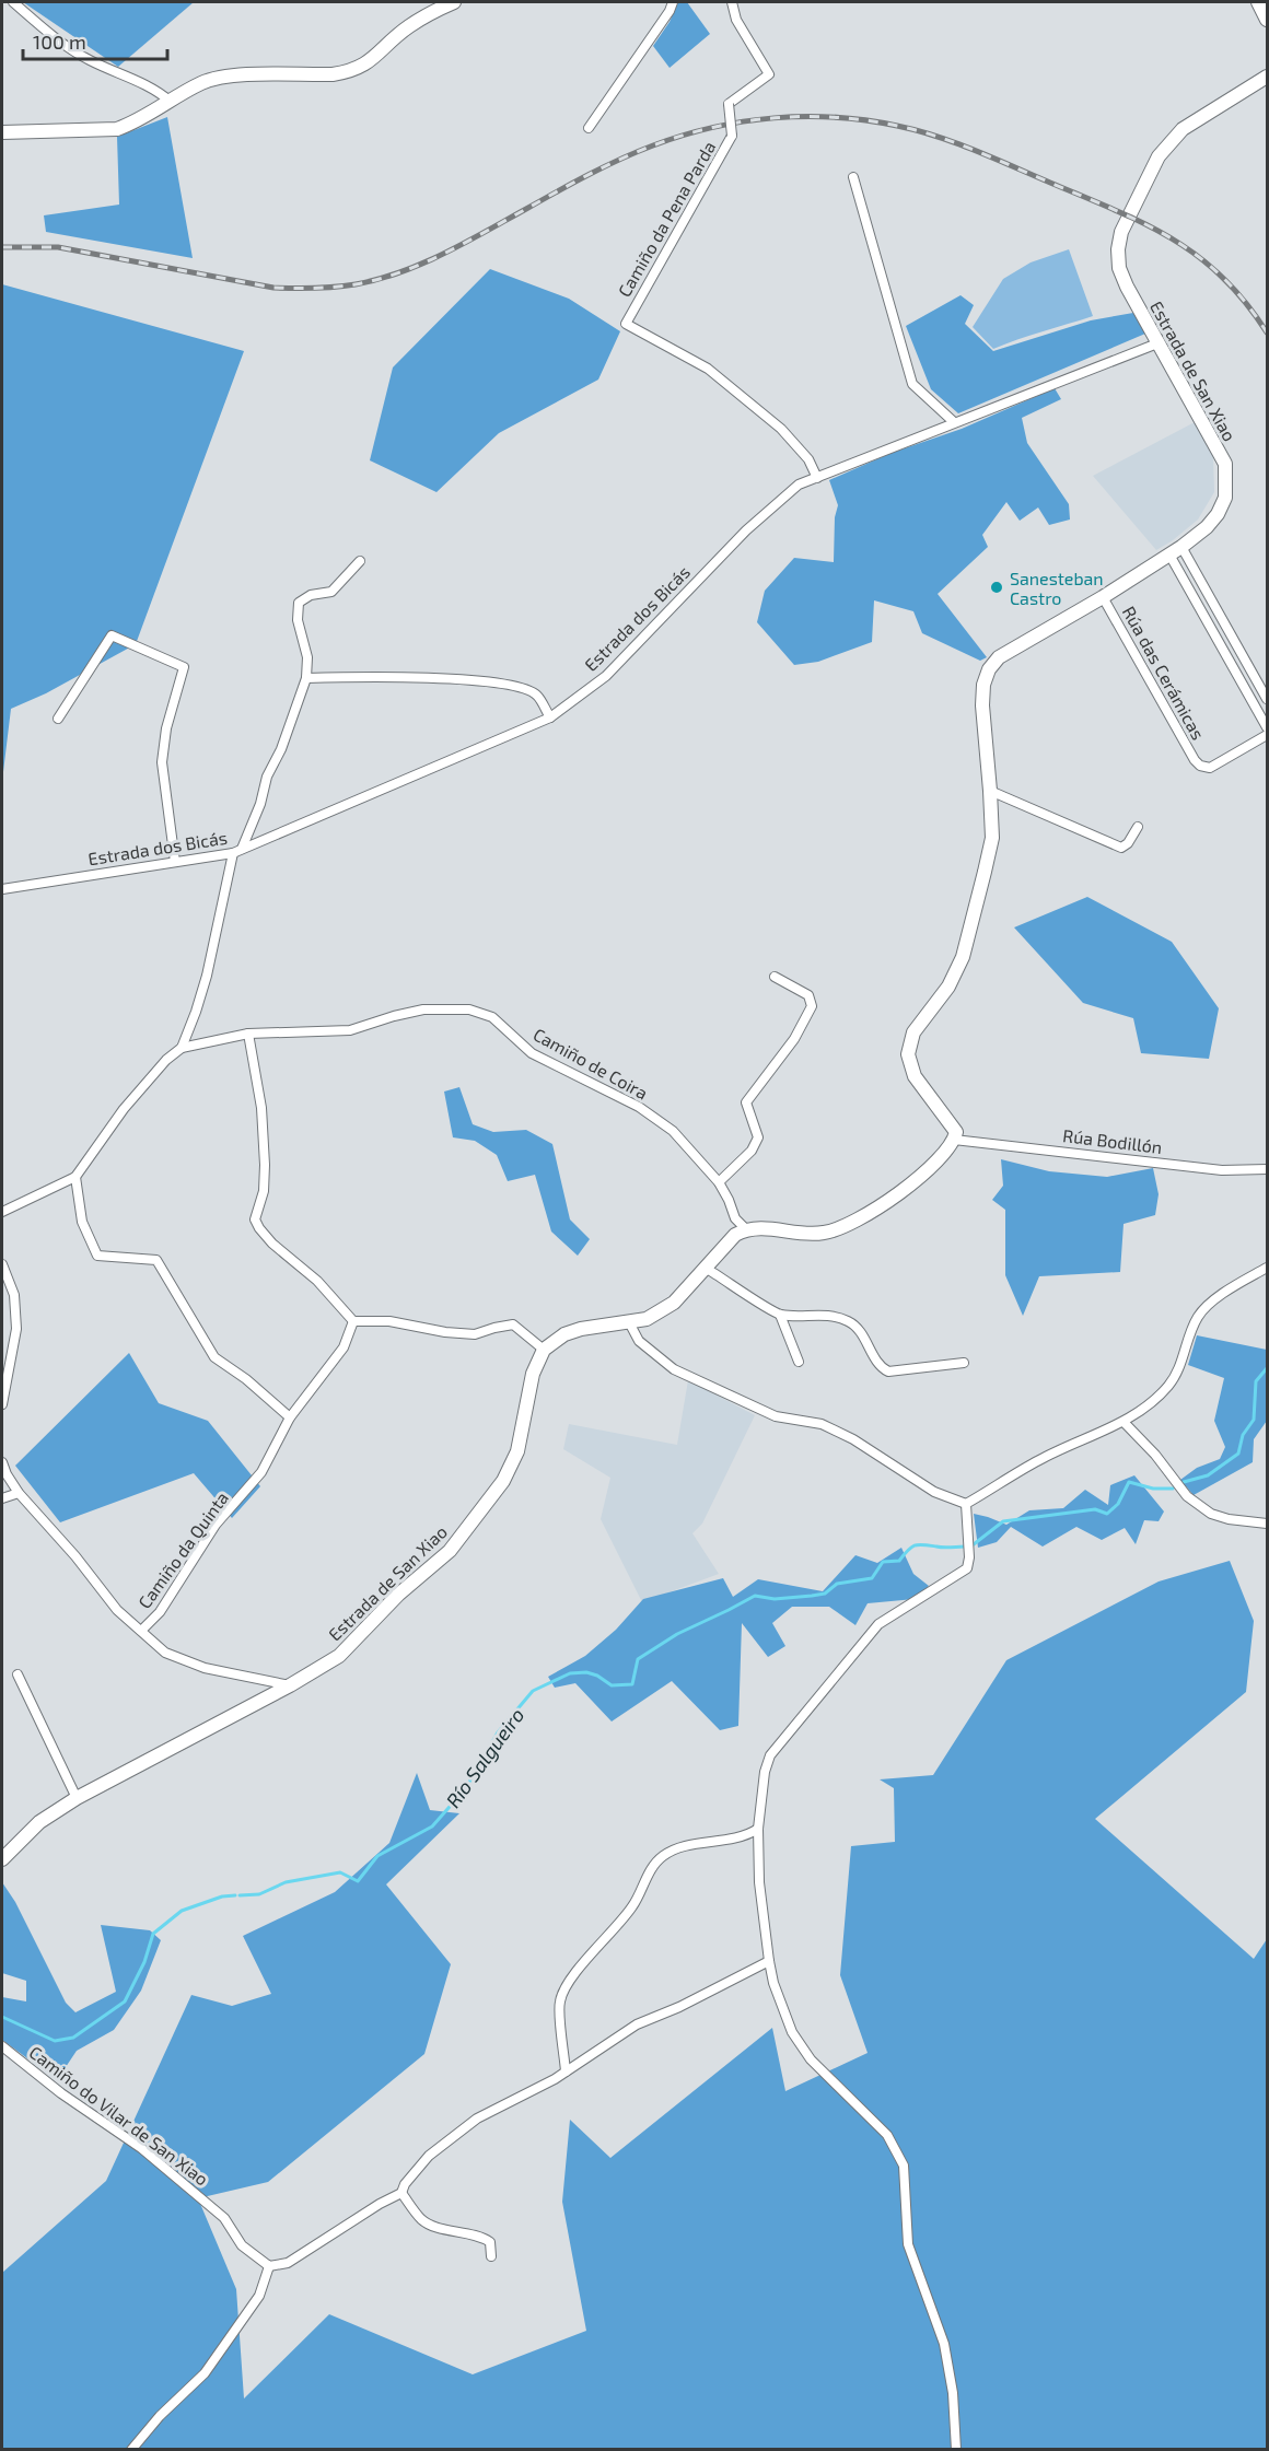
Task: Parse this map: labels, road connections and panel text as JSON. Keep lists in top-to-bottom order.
{
  "streets": {
    "street": [
      "Camiño da Pena Parda",
      "Estrada de San Xiao",
      "Estrada dos Bicás",
      "Rúa das Cerámicas",
      "Camiño de Coira",
      "Rúa Bodillón",
      "Camiño da Quinta",
      "Camiño do Vilar de San Xiao"
    ]
  },
  "crossings": [
    ["Camiño da Pena Parda", "Estrada dos Bicás"],
    ["Estrada de San Xiao", "Estrada dos Bicás"],
    ["Estrada de San Xiao", "Rúa das Cerámicas"],
    ["Estrada de San Xiao", "Rúa Bodillón"]
  ],
  "water": ["Río Salgueiro"],
  "places": ["Sanesteban Castro"],
  "scale_bar": "100 m"
}
